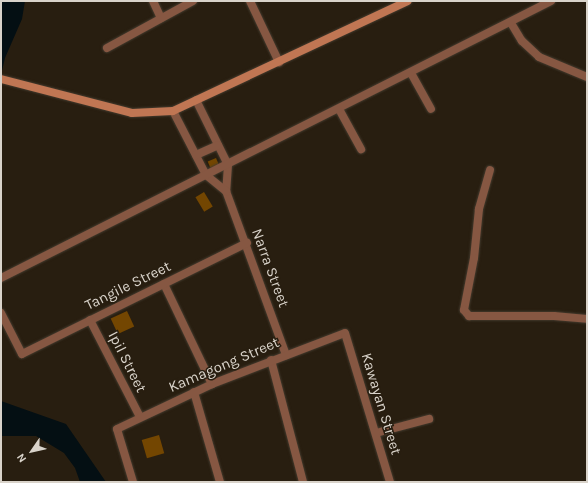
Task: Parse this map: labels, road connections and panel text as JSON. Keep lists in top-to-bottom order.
{
  "streets": {
    "street": [
      "Narra Street",
      "Tangile Street",
      "Ipil Street",
      "Kamagong Street",
      "Kawayan Street"
    ]
  },
  "crossings": [
    ["Narra Street", "Tangile Street"],
    ["Narra Street", "Kamagong Street"],
    ["Tangile Street", "Ipil Street"],
    ["Ipil Street", "Kamagong Street"],
    ["Kamagong Street", "Kawayan Street"]
  ],
  "north": "bottom left"
}
